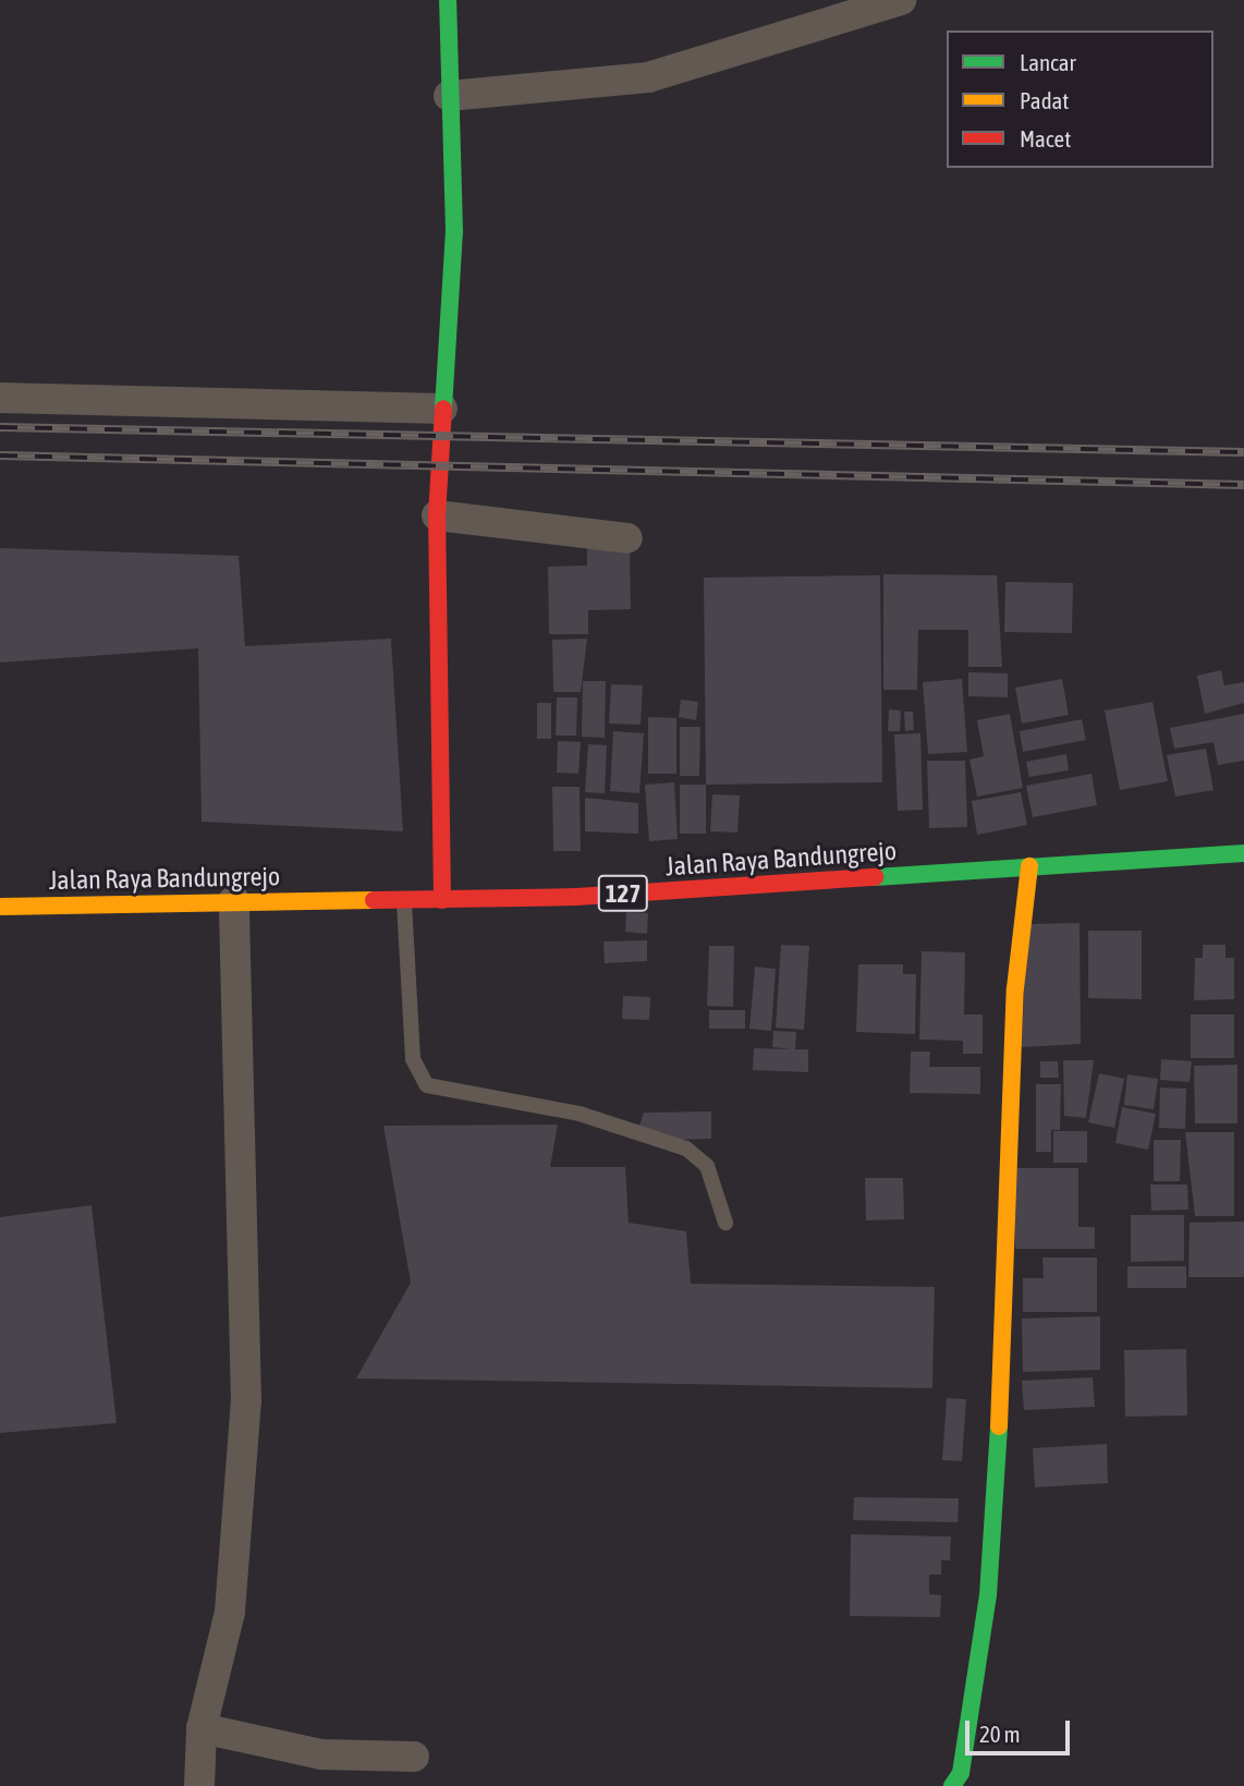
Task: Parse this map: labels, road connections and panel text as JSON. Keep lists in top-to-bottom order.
{
  "streets": {
    "street": ["Jalan Raya Bandungrejo", "127"]
  },
  "legend": ["Lancar", "Padat", "Macet"],
  "scale_bar": "20 m"
}
